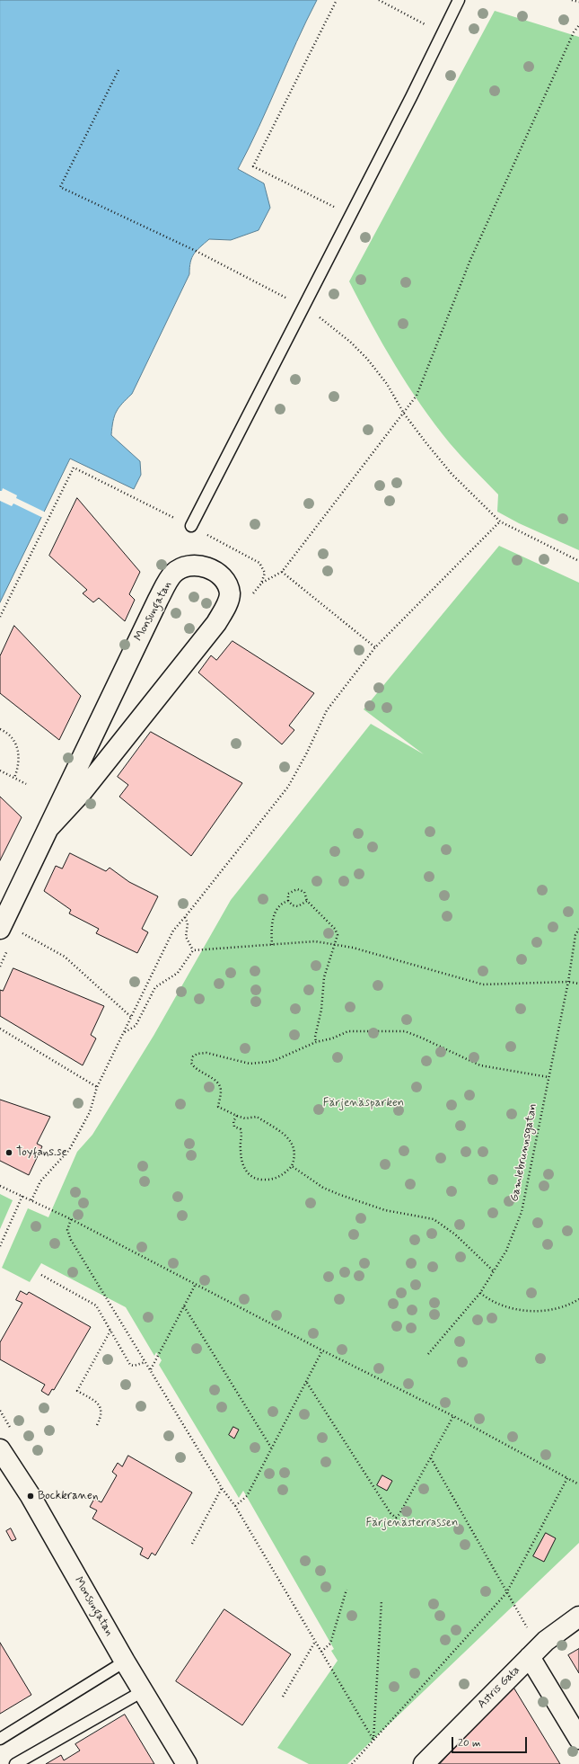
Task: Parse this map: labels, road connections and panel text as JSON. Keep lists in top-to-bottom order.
{
  "streets": {
    "street": ["Monsungatan", "Astris Gata"],
    "path": ["Gamlebrunnsgatan"]
  },
  "parks": ["Färjenäsparken", "Färjenästerrassen"],
  "places": ["Toyfans.se", "Bockkranen"],
  "scale_bar": "20 m"
}
